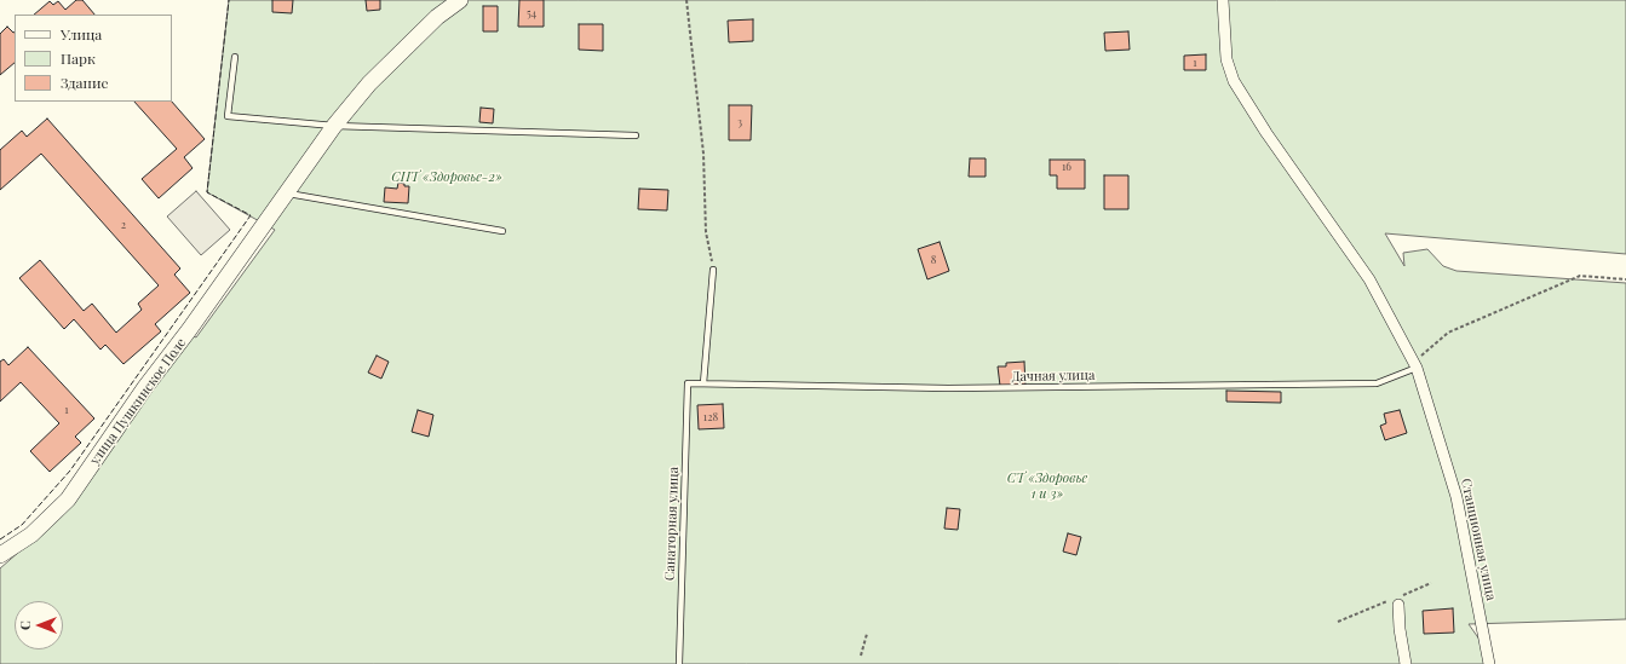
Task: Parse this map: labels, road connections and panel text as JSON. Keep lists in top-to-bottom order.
{
  "streets": {
    "main road": ["улица Пушкинское Поле"],
    "street": ["Станционная улица"],
    "lane": ["Дачная улица", "Санаторная улица"]
  },
  "crossings": [
    ["Дачная улица", "Санаторная улица"],
    ["Дачная улица", "Станционная улица"]
  ],
  "parks": ["СНТ «Здоровье-2»", "СТ «Здоровье 1 и 3»"],
  "house_numbers": [
    "54",
    "1",
    "3",
    "16",
    "2",
    "8",
    "1",
    "128"
  ],
  "legend": ["Улица", "Парк", "Здание"],
  "north": "left"
}
